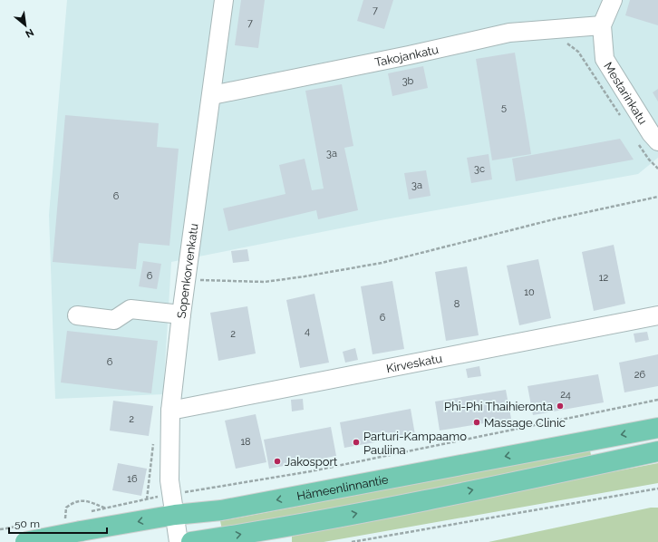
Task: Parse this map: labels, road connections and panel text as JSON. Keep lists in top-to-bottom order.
{
  "streets": {
    "main road": ["Hämeenlinnantie"],
    "street": [
      "Takojankatu",
      "Mestarinkatu",
      "Sopenkorvenkatu",
      "Kirveskatu"
    ]
  },
  "crossings": [
    ["Takojankatu", "Mestarinkatu"],
    ["Takojankatu", "Sopenkorvenkatu"],
    ["Sopenkorvenkatu", "Kirveskatu"],
    ["Sopenkorvenkatu", "Hämeenlinnantie"]
  ],
  "places": [
    "Phi-Phi Thaihieronta",
    "Massage Clinic",
    "Parturi-Kampaamo Pauliina",
    "Jakosport"
  ],
  "house_numbers": [
    "7",
    "7",
    "3b",
    "5",
    "3a",
    "3c",
    "3a",
    "6",
    "6",
    "12",
    "10",
    "8",
    "6",
    "4",
    "2",
    "6",
    "26",
    "24",
    "2",
    "18",
    "16"
  ],
  "scale_bar": "50 m",
  "north": "bottom right"
}
